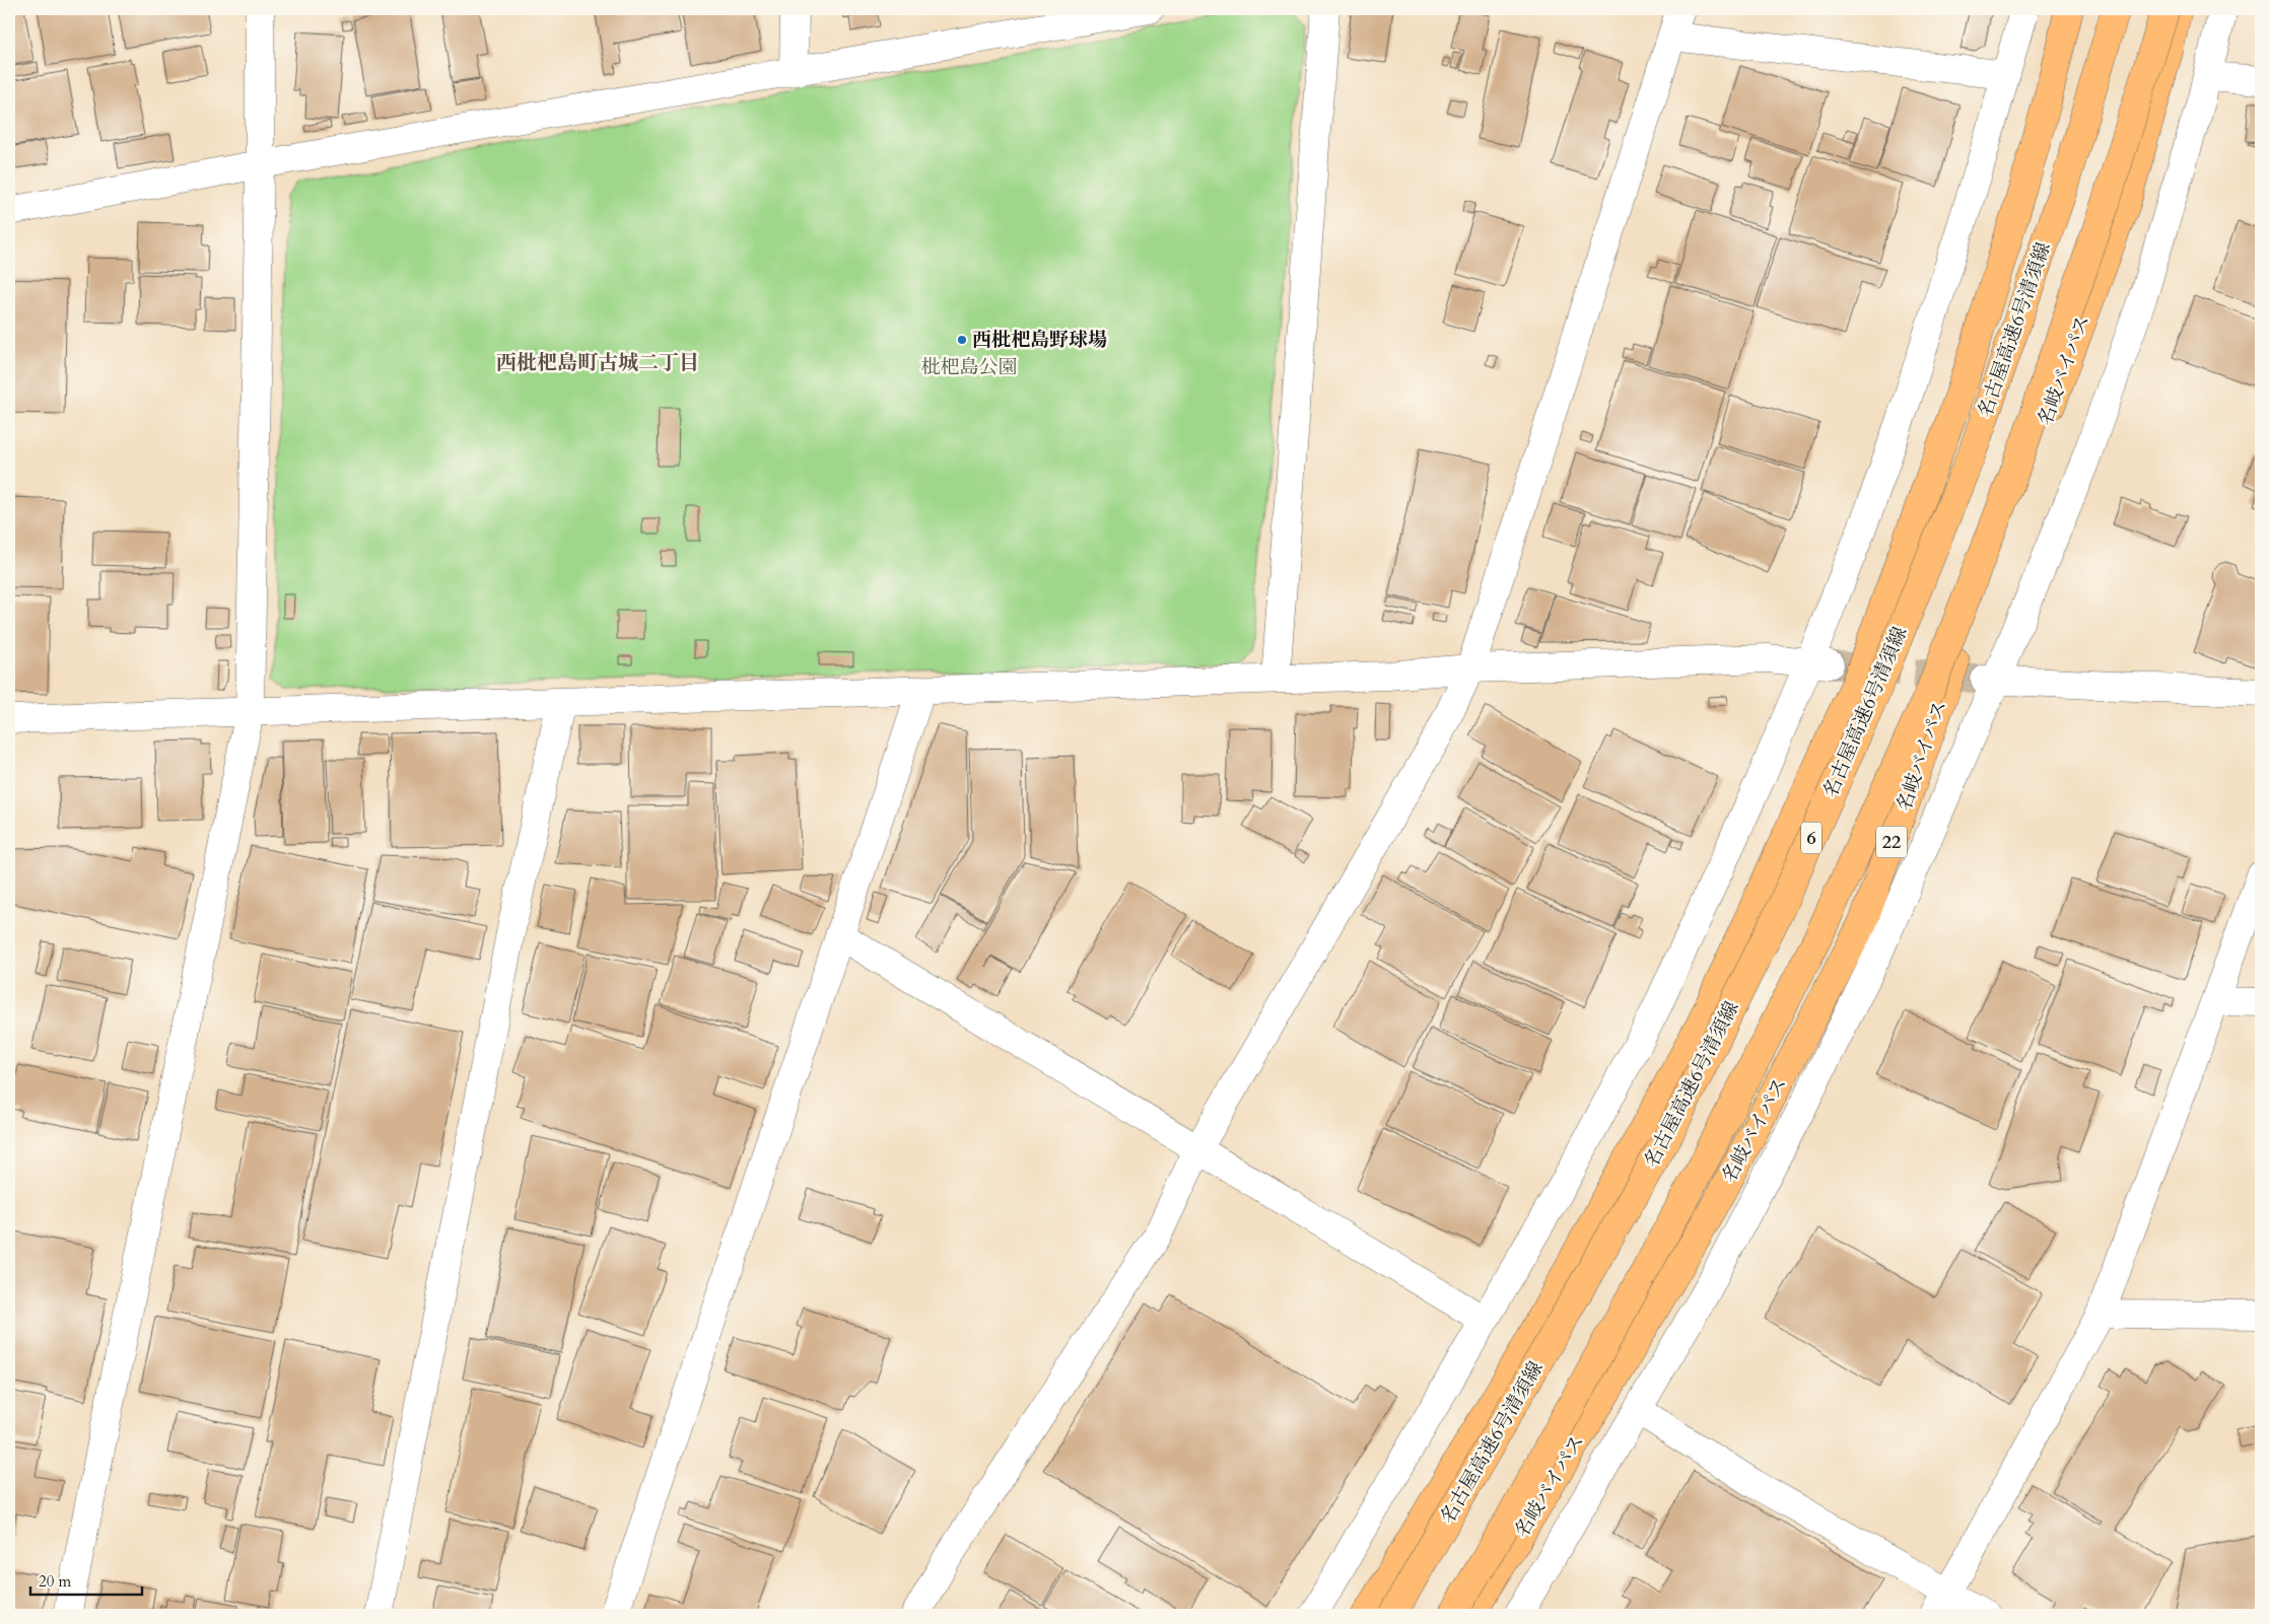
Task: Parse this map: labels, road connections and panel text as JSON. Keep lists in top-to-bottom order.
{
  "streets": {
    "highway": [
      "名古屋高速6号清須線",
      "名岐バイパス",
      "6",
      "22"
    ]
  },
  "districts": ["西枇杷島町古城二丁目"],
  "parks": ["枇杷島公園"],
  "places": ["西枇杷島野球場"],
  "scale_bar": "20 m"
}
